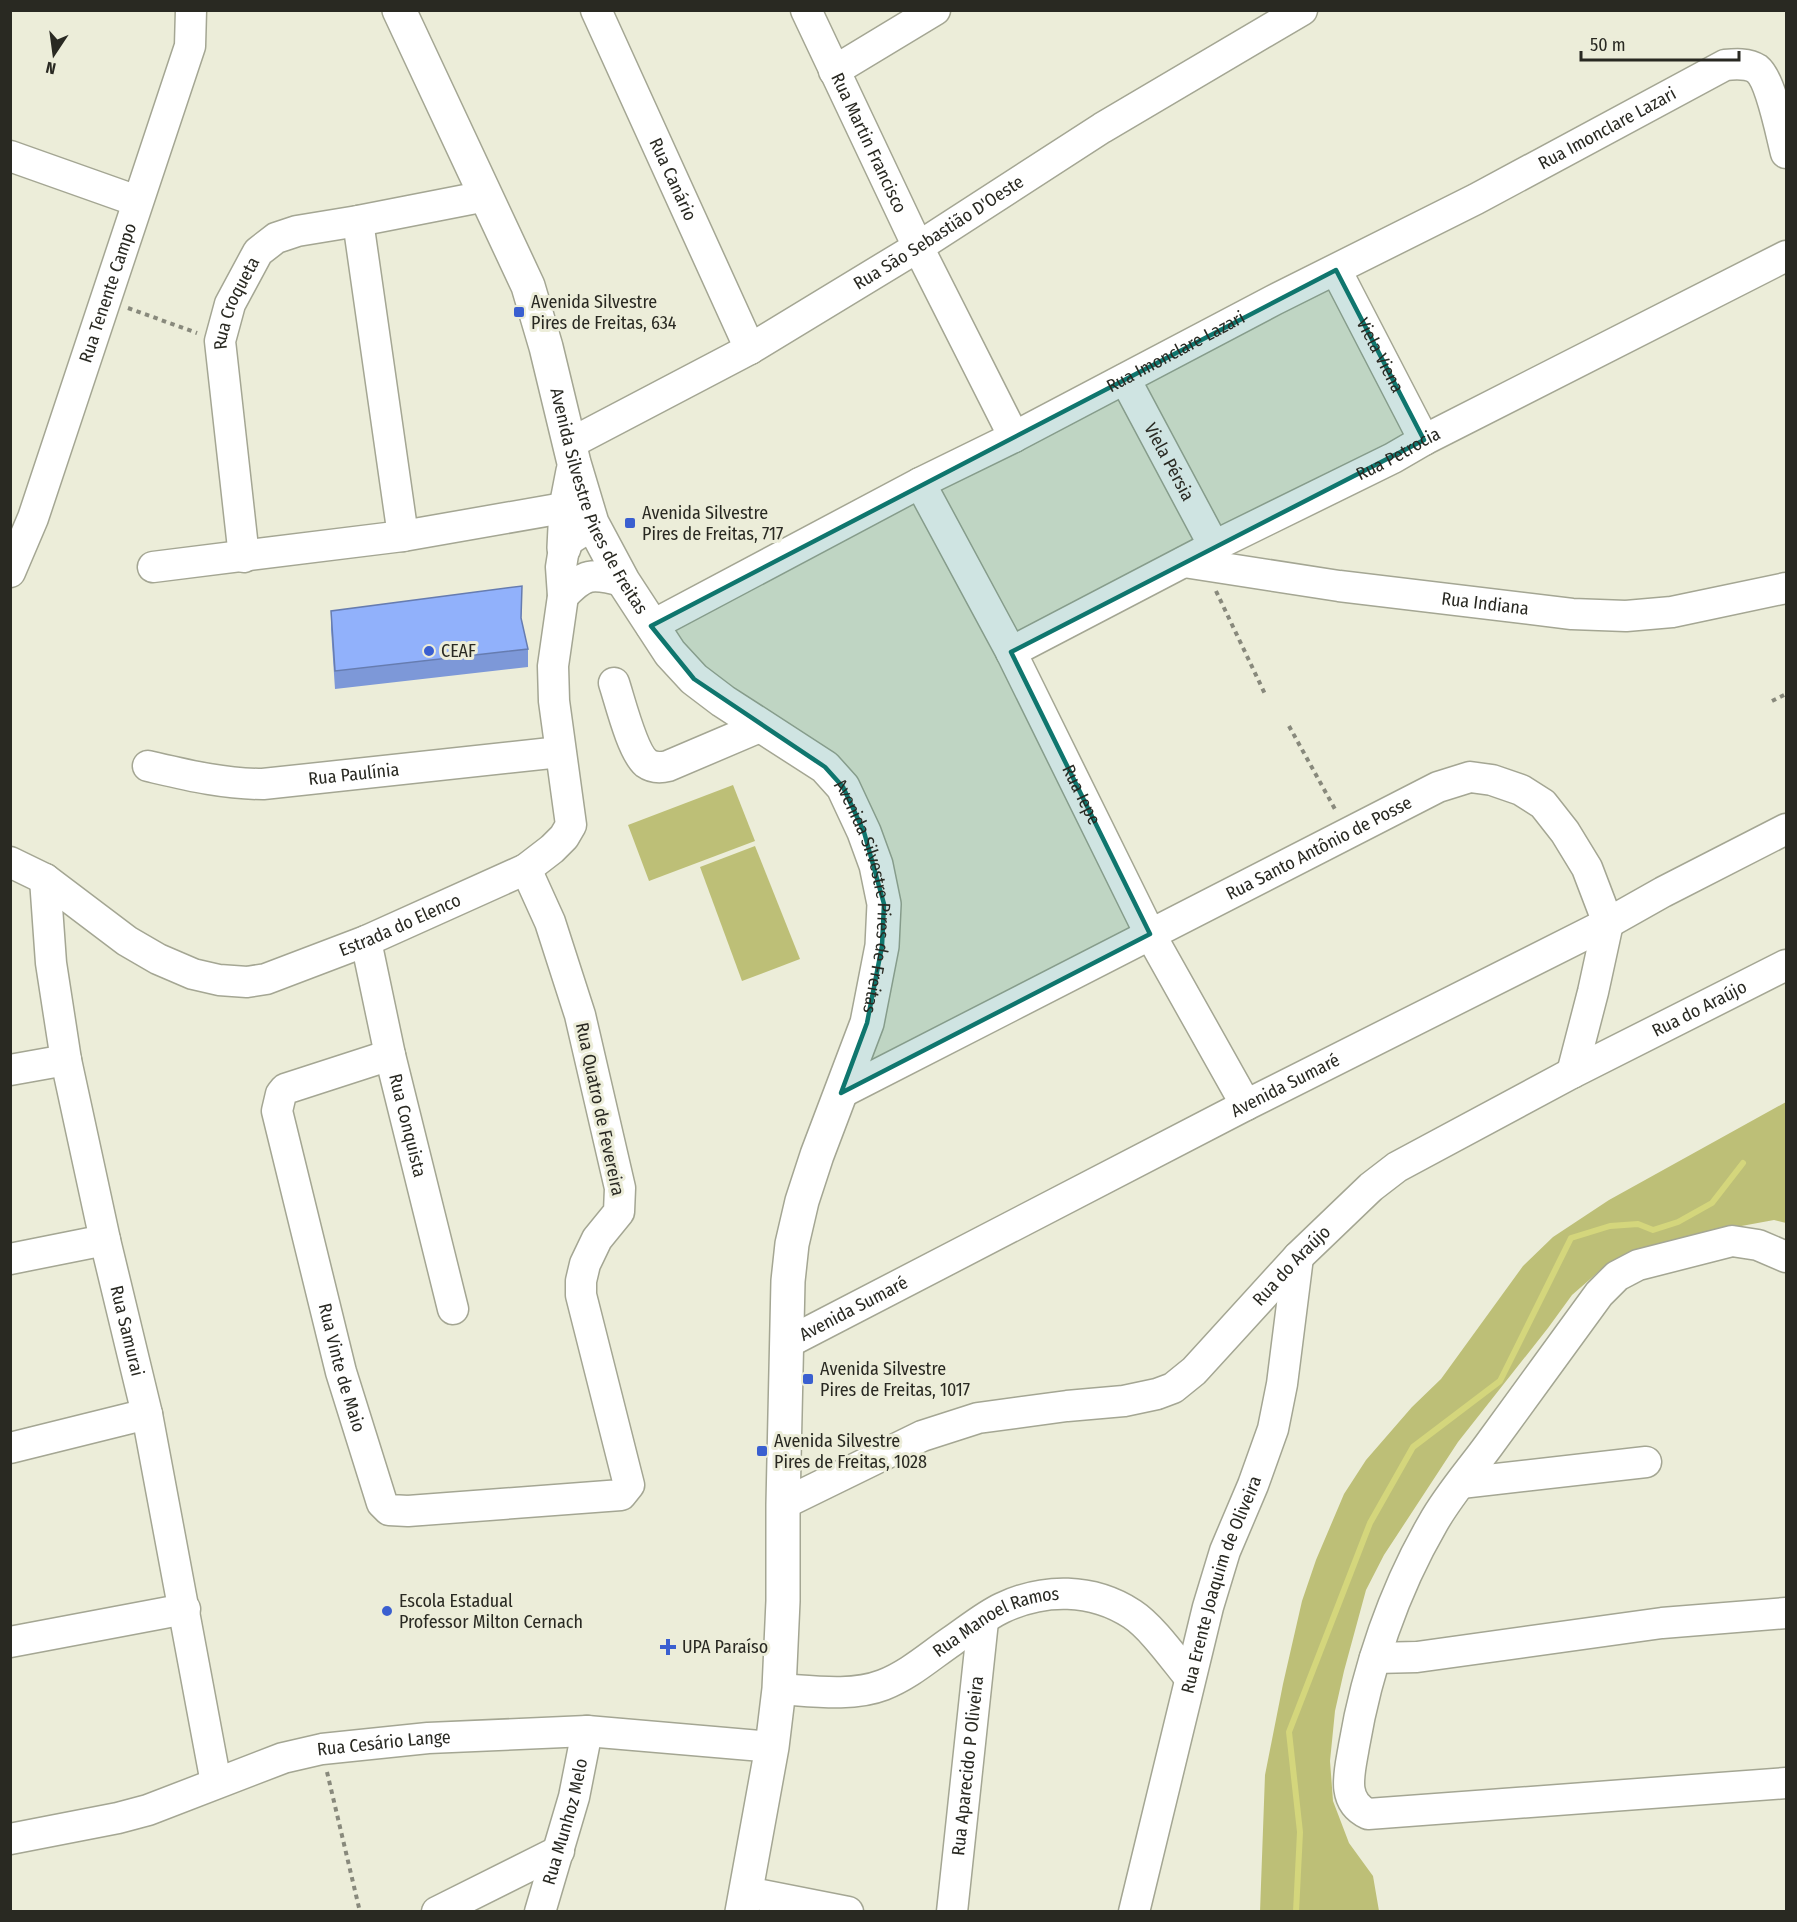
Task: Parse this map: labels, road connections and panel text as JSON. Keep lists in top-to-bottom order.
{
  "streets": {
    "main road": ["Avenida Silvestre Pires de Freitas"],
    "street": [
      "Rua Imonclare Lazari",
      "Rua Martin Francisco",
      "Rua Canário",
      "Rua São Sebastião D'Oeste",
      "Rua Tenente Campo",
      "Rua Croqueta",
      "Viela Viena",
      "Rua Petrocia",
      "Viela Pérsia",
      "Rua Indiana",
      "Rua Paulínia",
      "Rua Iepe",
      "Rua Santo Antônio de Posse",
      "Estrada do Elenco",
      "Rua do Araújo",
      "Avenida Sumaré",
      "Rua Quatro de Fevereira",
      "Rua Conquista",
      "Rua Samurai",
      "Rua Vinte de Maio",
      "Rua Erente Joaquim de Oliveira",
      "Rua Manoel Ramos",
      "Rua Cesário Lange",
      "Rua Aparecido P Oliveira",
      "Rua Munhoz Melo"
    ]
  },
  "crossings": [
    ["Rua Imonclare Lazari", "Rua Martin Francisco"],
    ["Rua Imonclare Lazari", "Viela Viena"],
    ["Rua Imonclare Lazari", "Viela Pérsia"],
    ["Rua Imonclare Lazari", "Avenida Silvestre Pires de Freitas"],
    ["Rua Imonclare Lazari", "Rua Iepe"],
    ["Rua Martin Francisco", "Rua São Sebastião D'Oeste"],
    ["Rua Canário", "Rua São Sebastião D'Oeste"],
    ["Rua São Sebastião D'Oeste", "Avenida Silvestre Pires de Freitas"],
    ["Rua Croqueta", "Avenida Silvestre Pires de Freitas"],
    ["Viela Viena", "Rua Petrocia"],
    ["Rua Petrocia", "Viela Pérsia"],
    ["Rua Petrocia", "Rua Indiana"],
    ["Rua Petrocia", "Rua Iepe"],
    ["Viela Pérsia", "Rua Indiana"],
    ["Avenida Silvestre Pires de Freitas", "Rua Santo Antônio de Posse"],
    ["Avenida Silvestre Pires de Freitas", "Rua do Araújo"],
    ["Avenida Silvestre Pires de Freitas", "Avenida Sumaré"],
    ["Avenida Silvestre Pires de Freitas", "Rua Manoel Ramos"],
    ["Avenida Silvestre Pires de Freitas", "Rua Cesário Lange"],
    ["Rua Paulínia", "Estrada do Elenco"],
    ["Rua Iepe", "Rua Santo Antônio de Posse"],
    ["Rua Iepe", "Avenida Sumaré"],
    ["Rua Santo Antônio de Posse", "Avenida Sumaré"],
    ["Estrada do Elenco", "Rua Quatro de Fevereira"],
    ["Estrada do Elenco", "Rua Conquista"],
    ["Estrada do Elenco", "Rua Samurai"],
    ["Rua do Araújo", "Rua Erente Joaquim de Oliveira"],
    ["Rua Quatro de Fevereira", "Rua Vinte de Maio"],
    ["Rua Conquista", "Rua Vinte de Maio"],
    ["Rua Samurai", "Rua Cesário Lange"],
    ["Rua Erente Joaquim de Oliveira", "Rua Manoel Ramos"],
    ["Rua Manoel Ramos", "Rua Aparecido P Oliveira"],
    ["Rua Cesário Lange", "Rua Munhoz Melo"]
  ],
  "places": {
    "transit": [
      "Avenida Silvestre Pires de Freitas, 634",
      "Avenida Silvestre Pires de Freitas, 717",
      "Avenida Silvestre Pires de Freitas, 1017",
      "Avenida Silvestre Pires de Freitas, 1028"
    ],
    "other": ["CEAF", "Escola Estadual Professor Milton Cernach"],
    "health": ["UPA Paraíso"]
  },
  "scale_bar": "50 m",
  "north": "bottom"
}
